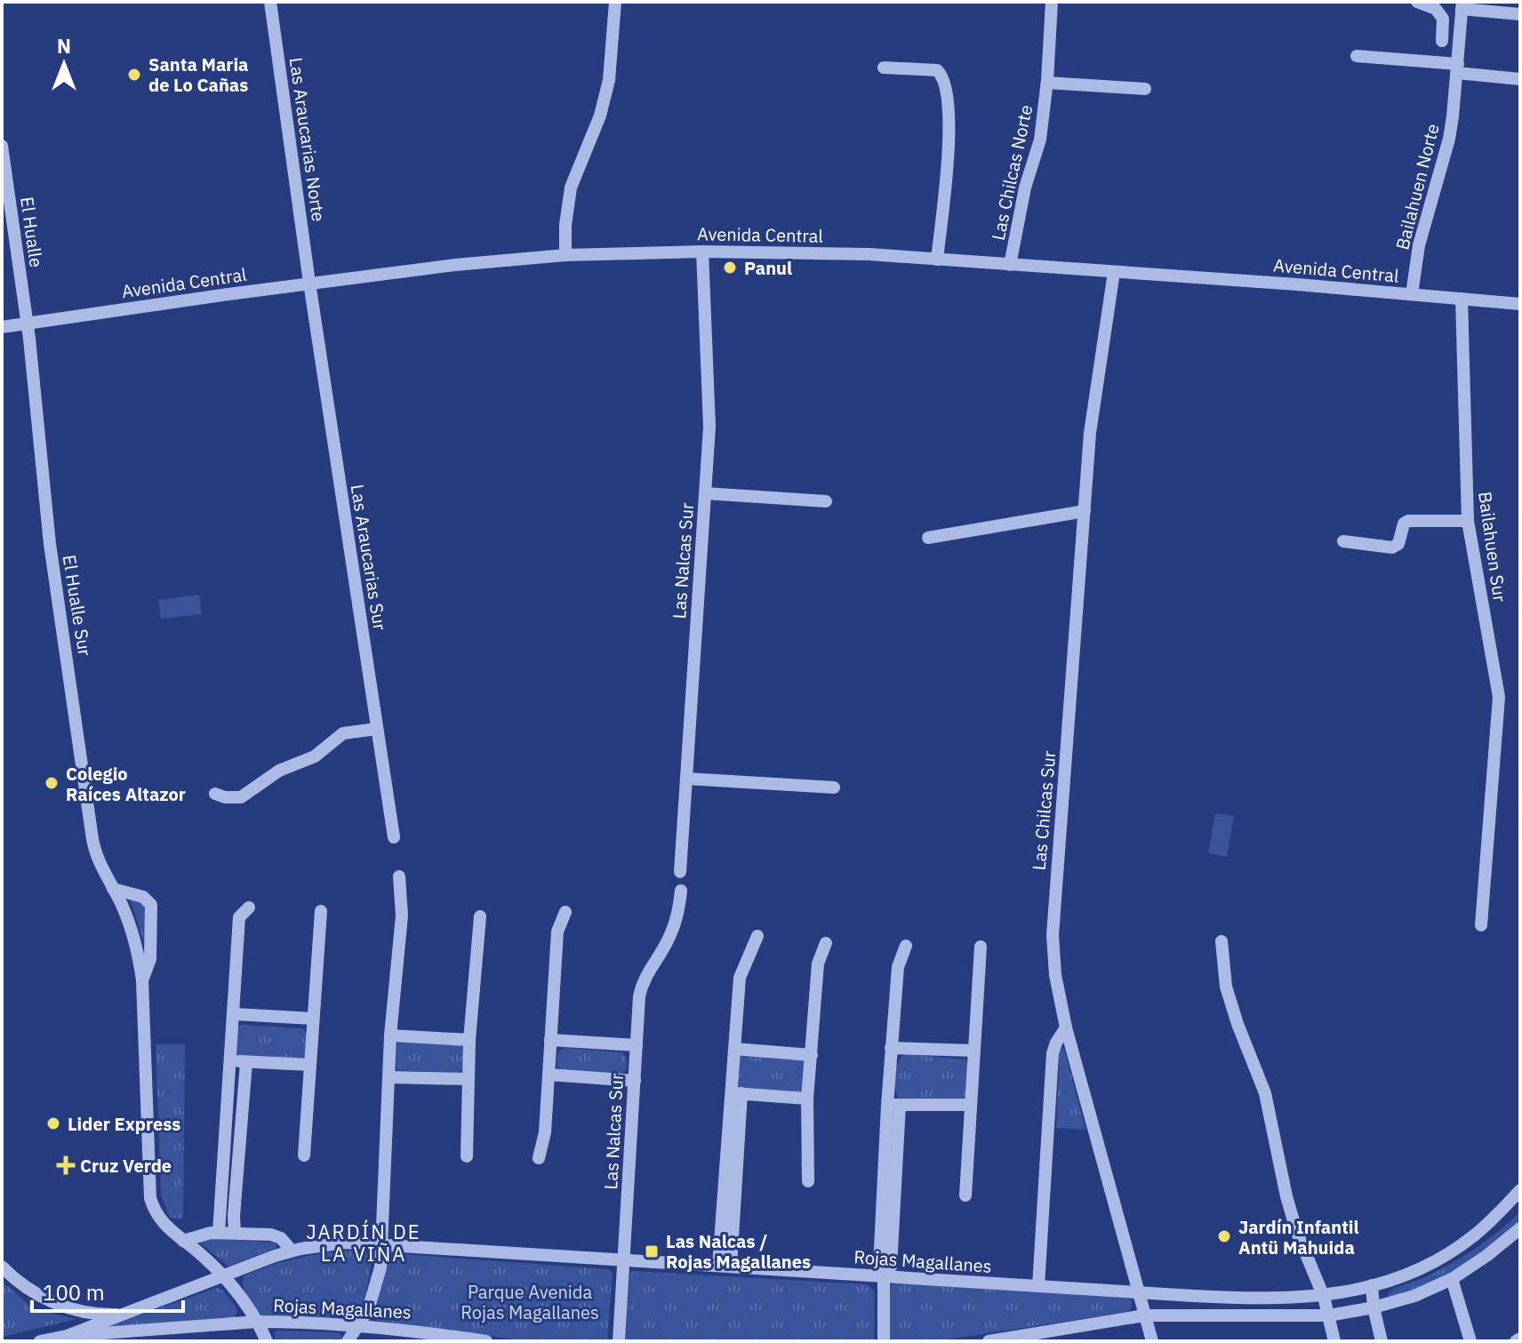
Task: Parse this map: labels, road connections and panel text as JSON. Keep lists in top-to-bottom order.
{
  "streets": {
    "street": [
      "Las Araucarias Norte",
      "Las Chilcas Norte",
      "Bailahuen Norte",
      "El Hualle",
      "Avenida Central",
      "Bailahuen Sur",
      "Las Araucarias Sur",
      "Las Nalcas Sur",
      "El Hualle Sur",
      "Las Chilcas Sur",
      "Rojas Magallanes"
    ]
  },
  "crossings": [
    ["Las Araucarias Norte", "Avenida Central"],
    ["Las Araucarias Norte", "Las Araucarias Sur"],
    ["Las Chilcas Norte", "Avenida Central"],
    ["Bailahuen Norte", "Avenida Central"],
    ["El Hualle", "Avenida Central"],
    ["El Hualle", "El Hualle Sur"],
    ["Avenida Central", "Bailahuen Sur"],
    ["Avenida Central", "Las Araucarias Sur"],
    ["Avenida Central", "Las Nalcas Sur"],
    ["Avenida Central", "El Hualle Sur"],
    ["Avenida Central", "Las Chilcas Sur"],
    ["Las Nalcas Sur", "Rojas Magallanes"],
    ["El Hualle Sur", "Rojas Magallanes"],
    ["Las Chilcas Sur", "Rojas Magallanes"]
  ],
  "districts": ["JARDÍN DE LA VIÑA"],
  "parks": ["Parque Avenida Rojas Magallanes"],
  "places": {
    "other": [
      "Santa Maria de Lo Cañas",
      "Panul",
      "Colegio Raíces Altazor",
      "Lider Express",
      "Jardín Infantil Antü Mahuida"
    ],
    "health": ["Cruz Verde"],
    "transit": ["Las Nalcas / Rojas Magallanes"]
  },
  "scale_bar": "100 m",
  "north": "top"
}
